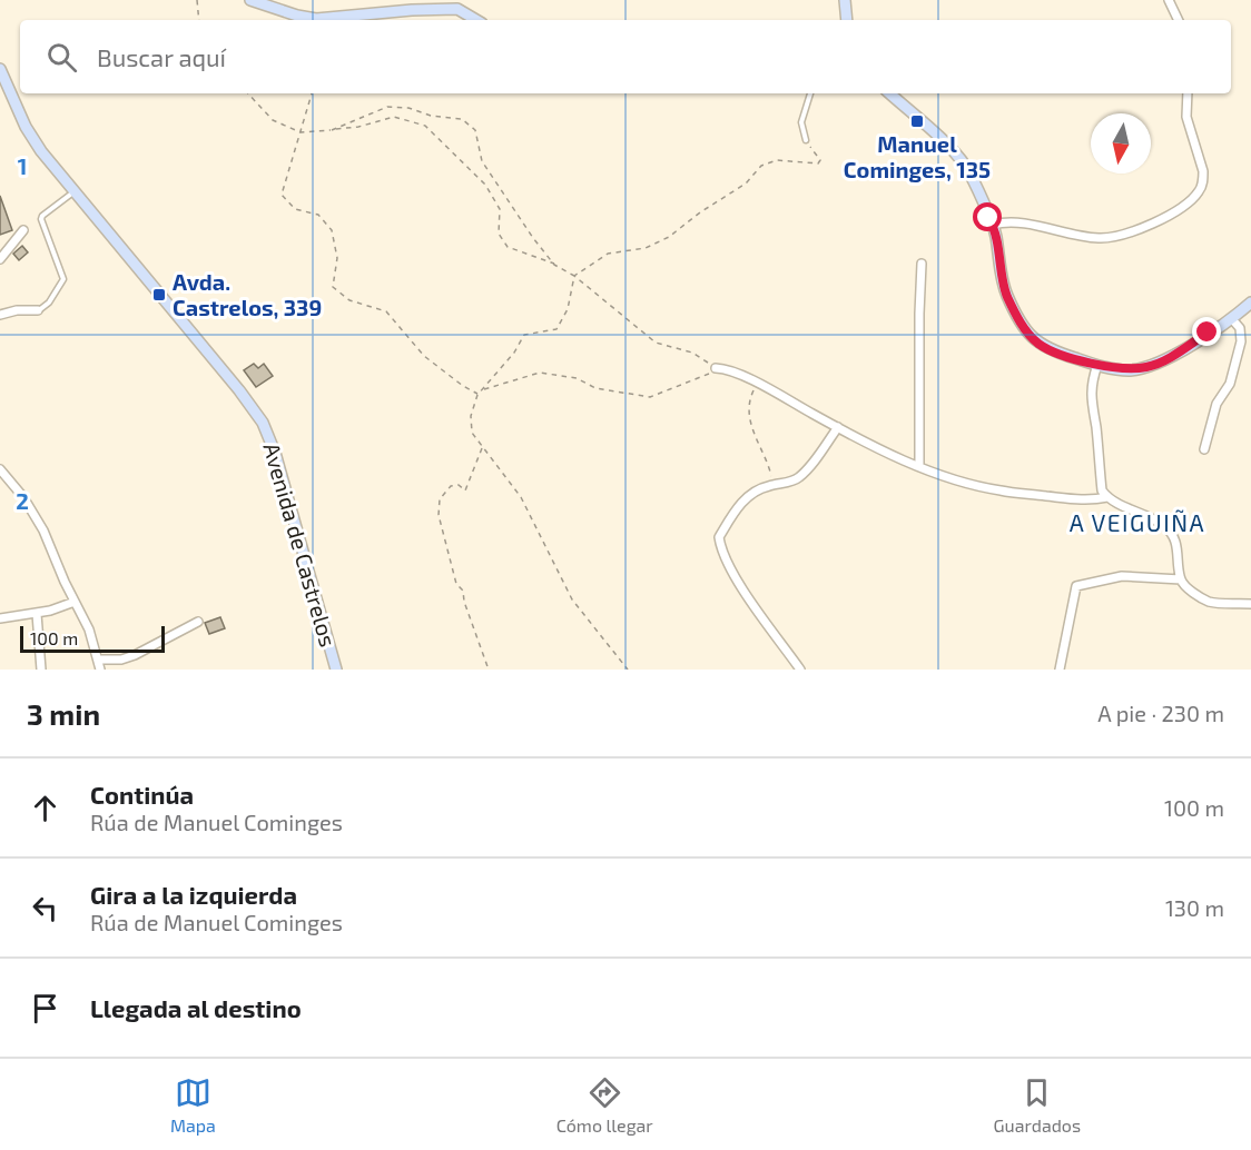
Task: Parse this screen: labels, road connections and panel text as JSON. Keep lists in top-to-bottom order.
{
  "streets": {
    "street": ["Avenida de Castrelos"]
  },
  "districts": ["A VEIGUIÑA"],
  "places": {
    "transit": ["Manuel Cominges, 135", "Avda. Castrelos, 339"]
  },
  "scale_bar": "100 m",
  "north": "bottom",
  "page": {
    "search": "Buscar aquí",
    "scale": "100 m",
    "heading": ["3 min", "A pie · 230 m"],
    "list": [
      ["Continúa", "Rúa de Manuel Cominges", "100 m"],
      ["Gira a la izquierda", "Rúa de Manuel Cominges", "130 m"],
      "Llegada al destino"
    ],
    "nav": ["Mapa", "Cómo llegar", "Guardados"]
  },
  "grid": {
    "rows": ["1", "2"]
  }
}
